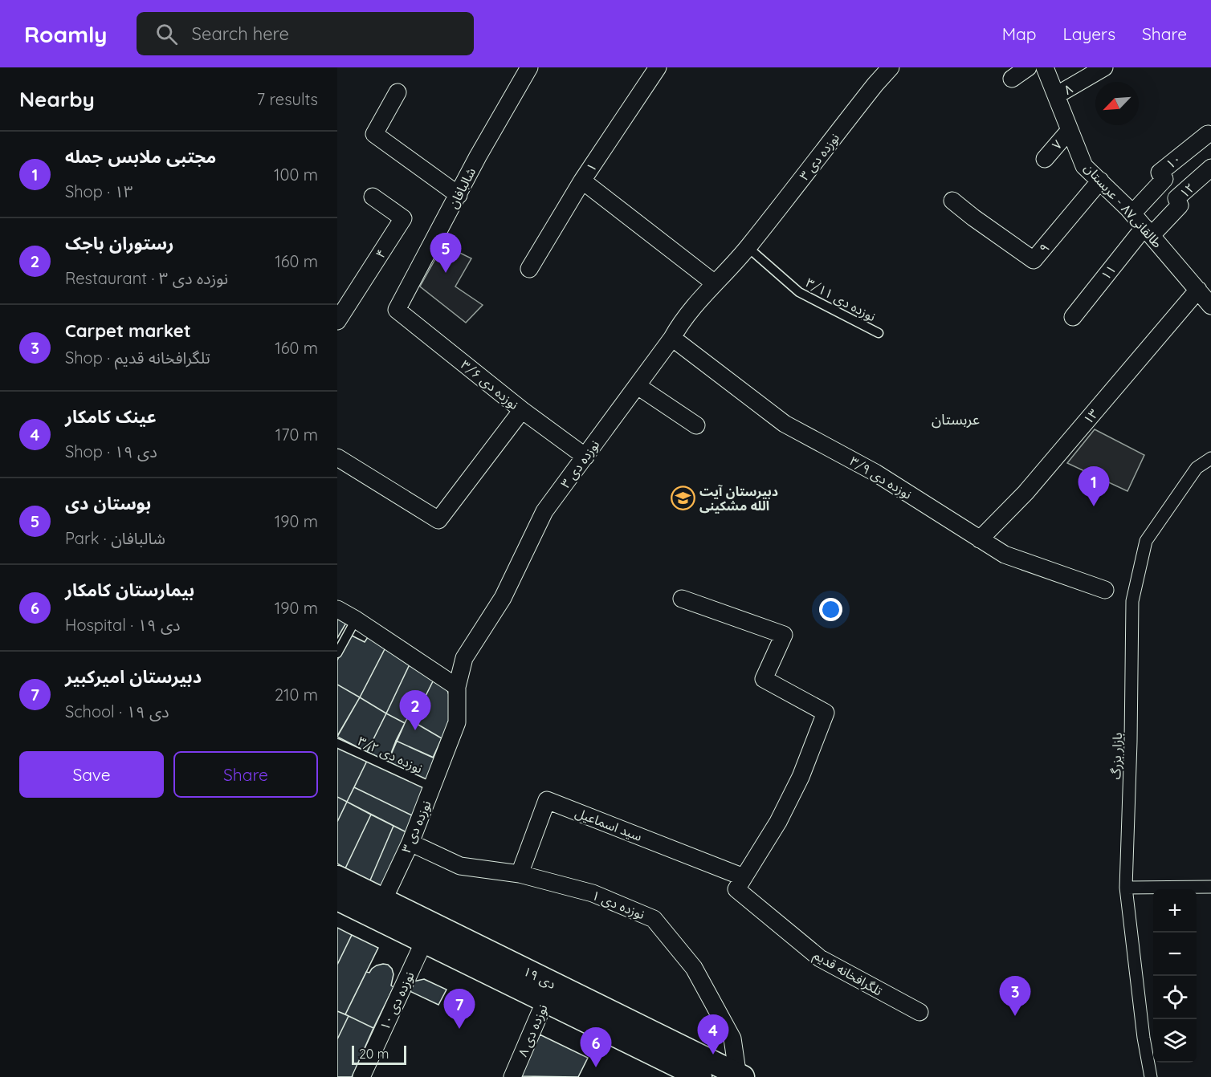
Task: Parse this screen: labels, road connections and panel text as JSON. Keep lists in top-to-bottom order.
{
  "streets": {
    "main road": ["۱۹ دی"],
    "street": [
      "۸",
      "۷",
      "نوزده دی ۳",
      "۱۰",
      "۱",
      "شالبافان",
      "۱۲",
      "طالقانی۸۷ - عربستان",
      "۹",
      "۴",
      "۱۱",
      "نوزده دی ۳/۶",
      "۱۳",
      "نوزده دی ۳/۹",
      "بازار بزرگ",
      "سید اسماعیل",
      "نوزده دی ۱",
      "تلگرافخانه قدیم",
      "نوزده دی ۱۰",
      "نوزده دی ۸"
    ],
    "lane": ["نوزده دی ۳/۱۱", "نوزده دی ۳/۲"]
  },
  "crossings": [
    ["۸", "طالقانی۸۷ - عربستان"],
    ["۷", "طالقانی۸۷ - عربستان"],
    ["نوزده دی ۳", "نوزده دی ۳/۱۱"],
    ["نوزده دی ۳", "نوزده دی ۳/۶"],
    ["نوزده دی ۳", "نوزده دی ۳/۹"],
    ["نوزده دی ۳", "نوزده دی ۳/۲"],
    ["نوزده دی ۳", "نوزده دی ۱"],
    ["نوزده دی ۳", "۱۹ دی"],
    ["۱۰", "طالقانی۸۷ - عربستان"],
    ["شالبافان", "نوزده دی ۳/۶"],
    ["۱۲", "طالقانی۸۷ - عربستان"],
    ["۱۲", "۱۱"],
    ["طالقانی۸۷ - عربستان", "۹"],
    ["طالقانی۸۷ - عربستان", "۱۱"],
    ["طالقانی۸۷ - عربستان", "۱۳"],
    ["۱۳", "نوزده دی ۳/۹"],
    ["سید اسماعیل", "نوزده دی ۱"],
    ["سید اسماعیل", "تلگرافخانه قدیم"],
    ["نوزده دی ۱", "۱۹ دی"],
    ["۱۹ دی", "نوزده دی ۱۰"],
    ["۱۹ دی", "نوزده دی ۸"]
  ],
  "districts": ["عربستان"],
  "places": {
    "school or university": ["دبیرستان آیت الله مشکینی"]
  },
  "scale_bar": "20 m",
  "north": "bottom left",
  "page": {
    "header": "Roamly",
    "search": "Search here",
    "nav": ["Map", "Layers", "Share"],
    "heading": ["Nearby", "7 results"],
    "list": [
      {
        "mark": "1",
        "name": "مجتبى ملابس جمله",
        "note": "Shop · ۱۳",
        "value": "100 m"
      },
      {
        "mark": "2",
        "name": "رستوران باجک",
        "note": "Restaurant · نوزده دی ۳",
        "value": "160 m"
      },
      {
        "mark": "3",
        "name": "Carpet market",
        "note": "Shop · تلگرافخانه قدیم",
        "value": "160 m"
      },
      {
        "mark": "4",
        "name": "عینک کامکار",
        "note": "Shop · ۱۹ دی",
        "value": "170 m"
      },
      {
        "mark": "5",
        "name": "بوستان دی",
        "note": "Park · شالبافان",
        "value": "190 m"
      },
      {
        "mark": "6",
        "name": "بیمارستان کامکار",
        "note": "Hospital · ۱۹ دی",
        "value": "190 m"
      },
      {
        "mark": "7",
        "name": "دبیرستان امیرکبیر",
        "note": "School · ۱۹ دی",
        "value": "210 m"
      }
    ],
    "pins": [
      "5",
      "1",
      "2",
      "3",
      "7",
      "4",
      "6"
    ],
    "buttons": ["Save", "Share"],
    "map_buttons": ["+", "−"],
    "scale": "20 m"
  }
}
